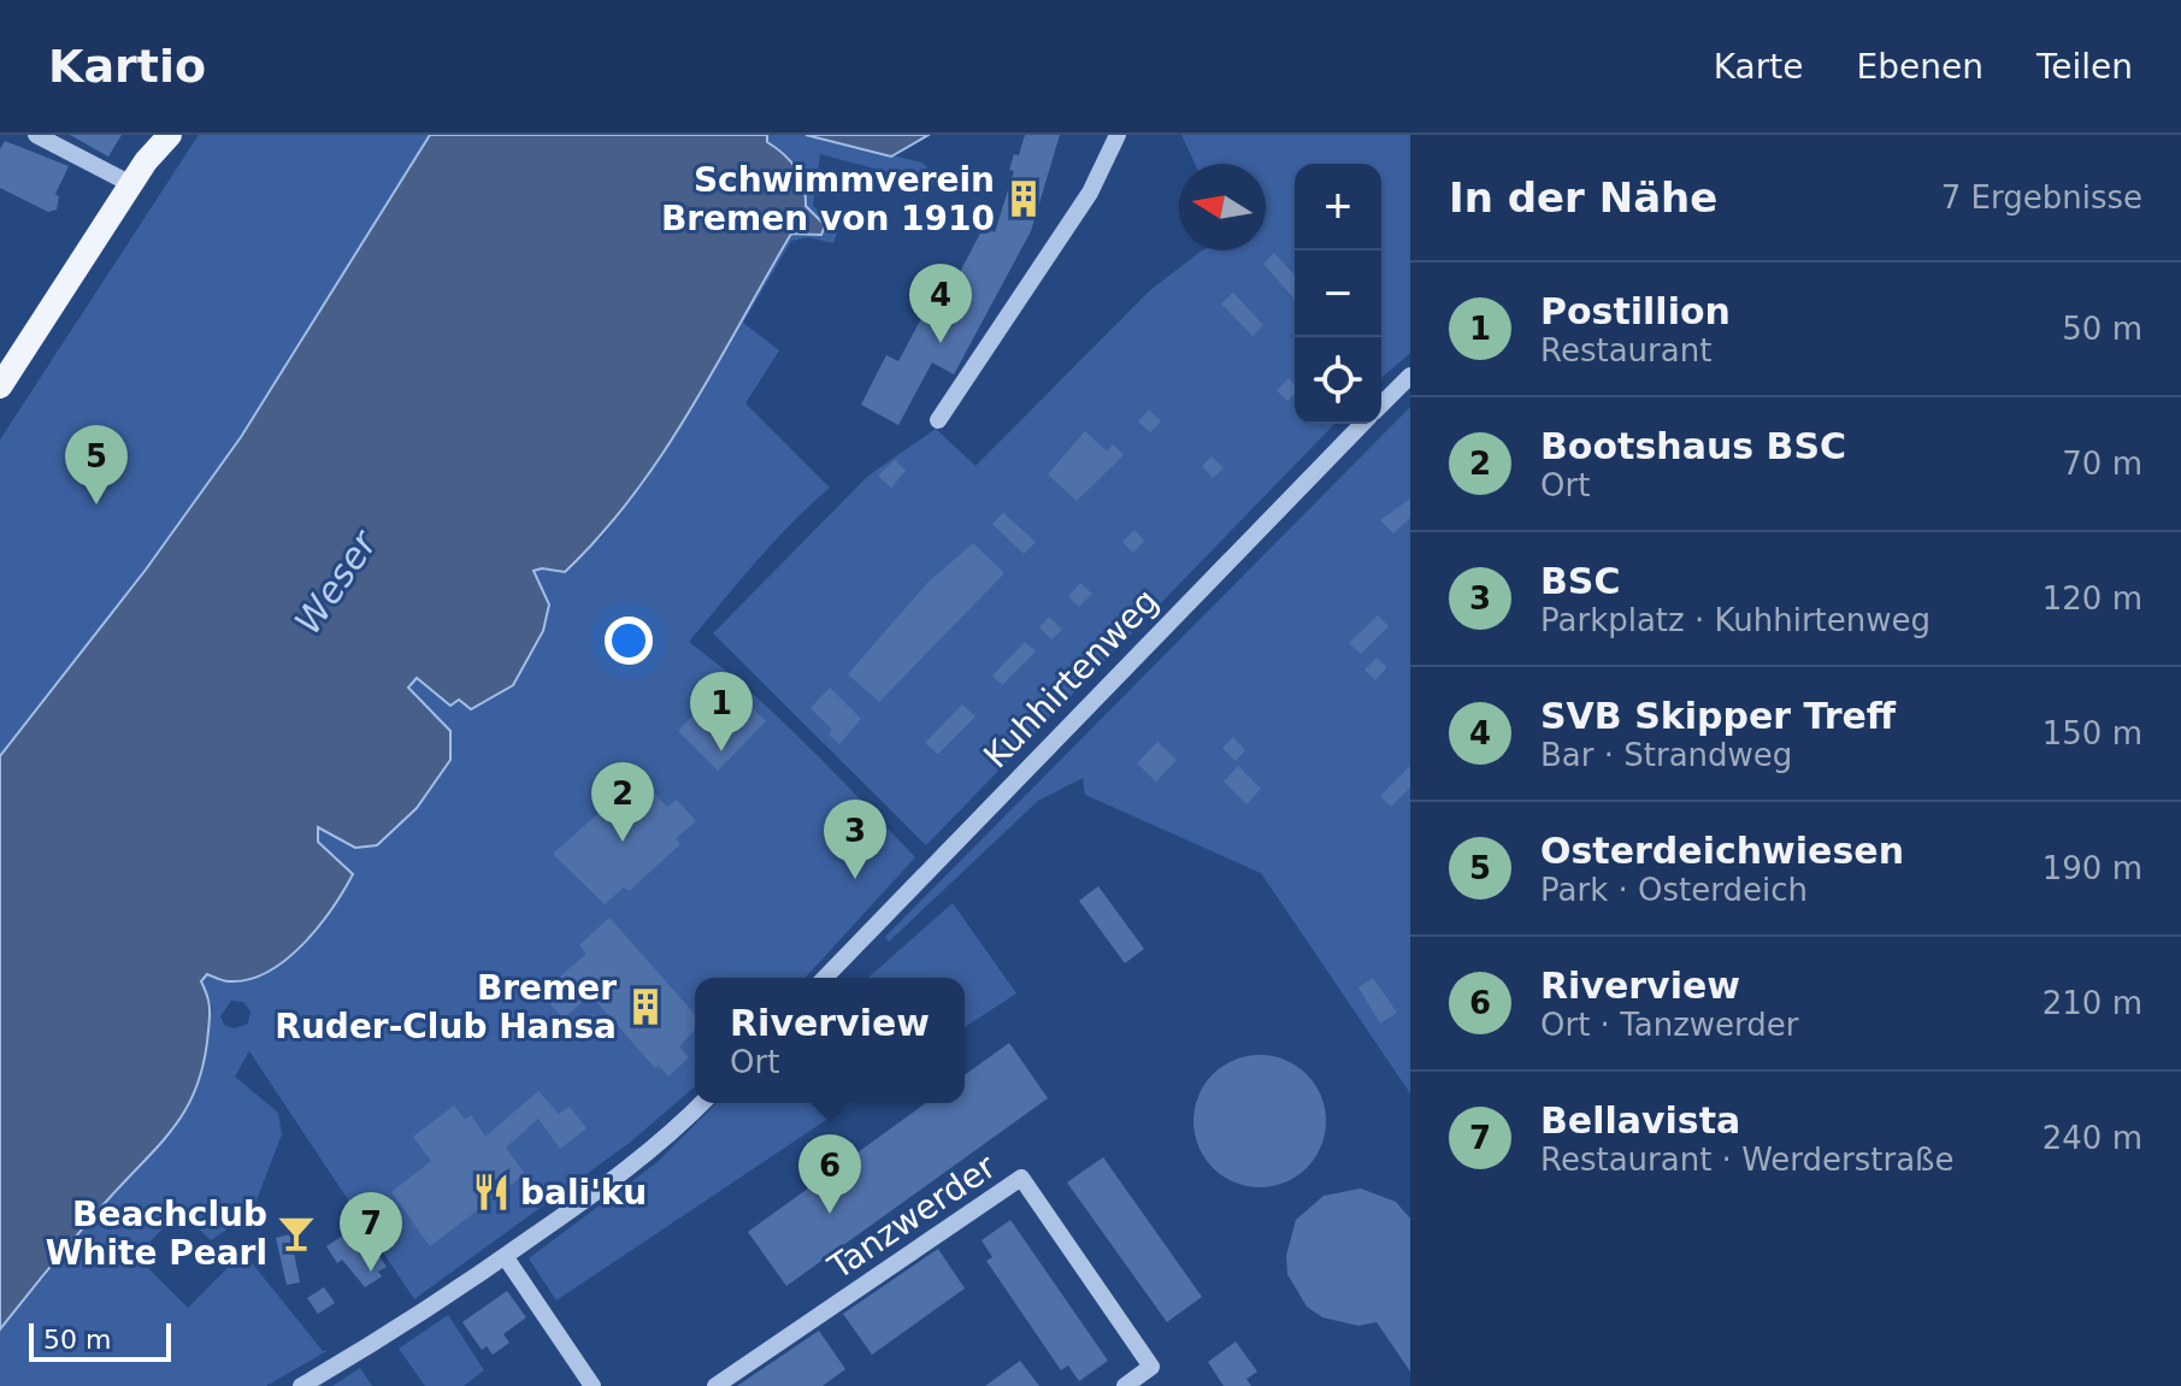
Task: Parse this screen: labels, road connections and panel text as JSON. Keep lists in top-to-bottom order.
{
  "streets": {
    "street": ["Kuhhirtenweg", "Tanzwerder"]
  },
  "water": ["Weser"],
  "places": {
    "building": ["Schwimmverein Bremen von 1910", "Bremer Ruder-Club Hansa"],
    "restaurant": ["bali'ku"],
    "bar": ["Beachclub White Pearl"]
  },
  "scale_bar": "50 m",
  "north": "left",
  "page": {
    "header": "Kartio",
    "nav": ["Karte", "Ebenen", "Teilen"],
    "heading": ["In der Nähe", "7 Ergebnisse"],
    "map_buttons": ["+", "−"],
    "list": [
      {
        "mark": "1",
        "name": "Postillion",
        "note": "Restaurant",
        "value": "50 m"
      },
      {
        "mark": "2",
        "name": "Bootshaus BSC",
        "note": "Ort",
        "value": "70 m"
      },
      {
        "mark": "3",
        "name": "BSC",
        "note": "Parkplatz · Kuhhirtenweg",
        "value": "120 m"
      },
      {
        "mark": "4",
        "name": "SVB Skipper Treff",
        "note": "Bar · Strandweg",
        "value": "150 m"
      },
      {
        "mark": "5",
        "name": "Osterdeichwiesen",
        "note": "Park · Osterdeich",
        "value": "190 m"
      },
      {
        "mark": "6",
        "name": "Riverview",
        "note": "Ort · Tanzwerder",
        "value": "210 m"
      },
      {
        "mark": "7",
        "name": "Bellavista",
        "note": "Restaurant · Werderstraße",
        "value": "240 m"
      }
    ],
    "pins": [
      "4",
      "5",
      "1",
      "2",
      "3",
      "6",
      "7"
    ],
    "popup": ["Riverview", "Ort"],
    "scale": "50 m"
  }
}
